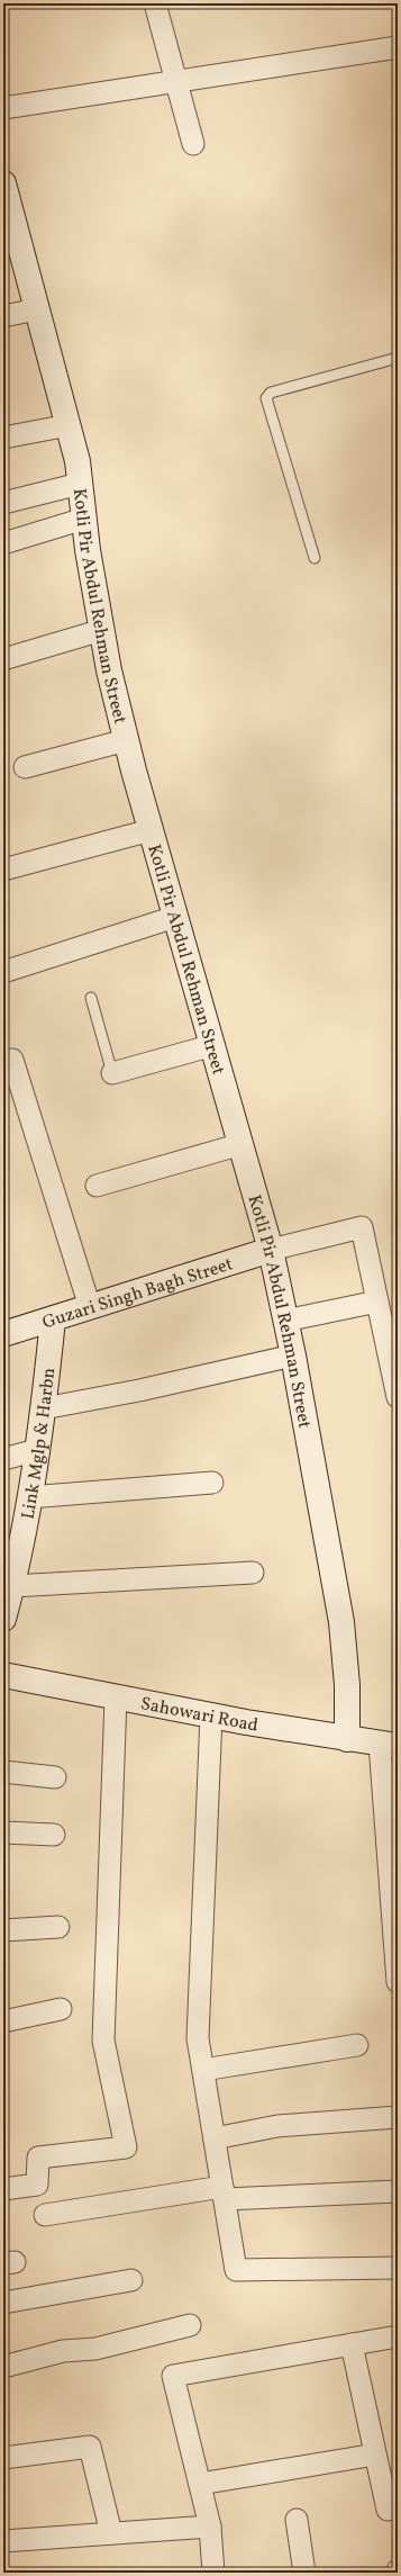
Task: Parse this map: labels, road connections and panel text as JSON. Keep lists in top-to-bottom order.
{
  "streets": {
    "street": [
      "Kotli Pir Abdul Rehman Street",
      "Guzari Singh Bagh Street",
      "Link Mglp & Harbn",
      "Sahowari Road"
    ]
  },
  "crossings": [
    ["Kotli Pir Abdul Rehman Street", "Guzari Singh Bagh Street"],
    ["Kotli Pir Abdul Rehman Street", "Sahowari Road"],
    ["Guzari Singh Bagh Street", "Link Mglp & Harbn"]
  ]
}
